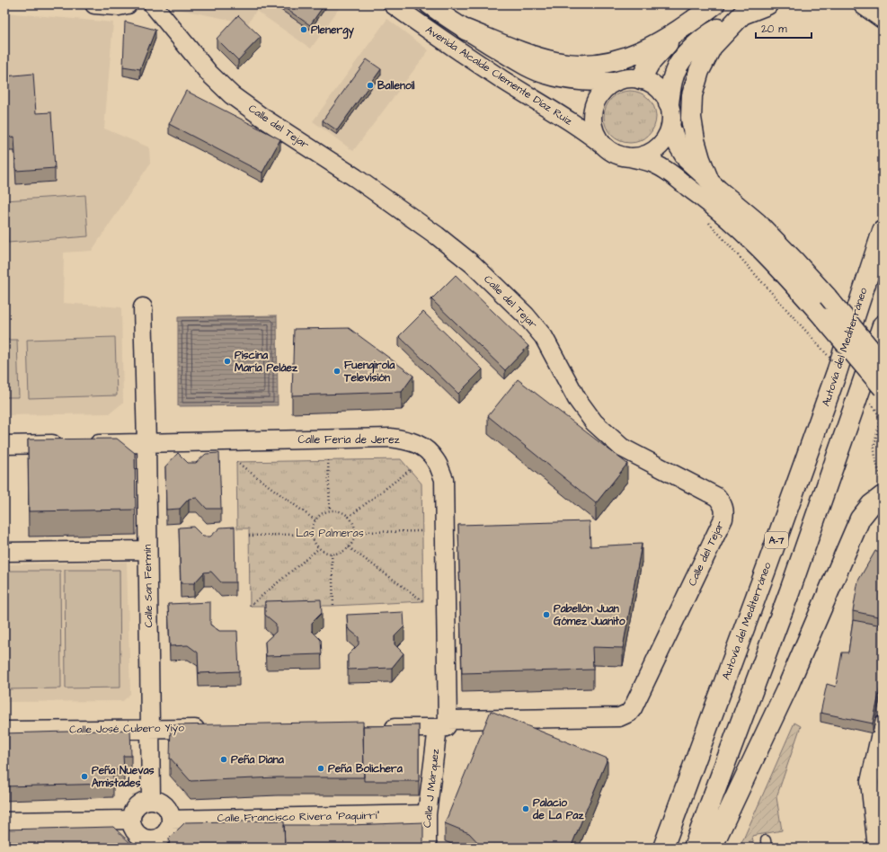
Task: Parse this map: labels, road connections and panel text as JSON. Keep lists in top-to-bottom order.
{
  "streets": {
    "highway": ["Autovía del Mediterráneo", "A-7"],
    "street": [
      "Avenida Alcalde Clemente Díaz Ruiz",
      "Calle del Tejar",
      "Calle Feria de Jerez",
      "Calle San Fermín",
      "Calle José Cubero Yiyo",
      "Calle J Márquez",
      "Calle Francisco Rivera \"Paquirri\""
    ]
  },
  "crossings": [
    ["Calle del Tejar", "Calle Feria de Jerez"],
    ["Calle del Tejar", "Calle J Márquez"],
    ["Calle Feria de Jerez", "Calle San Fermín"],
    ["Calle Feria de Jerez", "Calle J Márquez"],
    ["Calle San Fermín", "Calle José Cubero Yiyo"],
    ["Calle San Fermín", "Calle Francisco Rivera \"Paquirri\""],
    ["Calle J Márquez", "Calle Francisco Rivera \"Paquirri\""]
  ],
  "parks": ["Las Palmeras"],
  "places": [
    "Plenergy",
    "Ballenoil",
    "Piscina María Peláez",
    "Fuengirola Televisión",
    "Pabellón Juan Gómez Juanito",
    "Peña Diana",
    "Peña Bolichera",
    "Peña Nuevas Amistades",
    "Palacio de La Paz"
  ],
  "scale_bar": "20 m"
}
